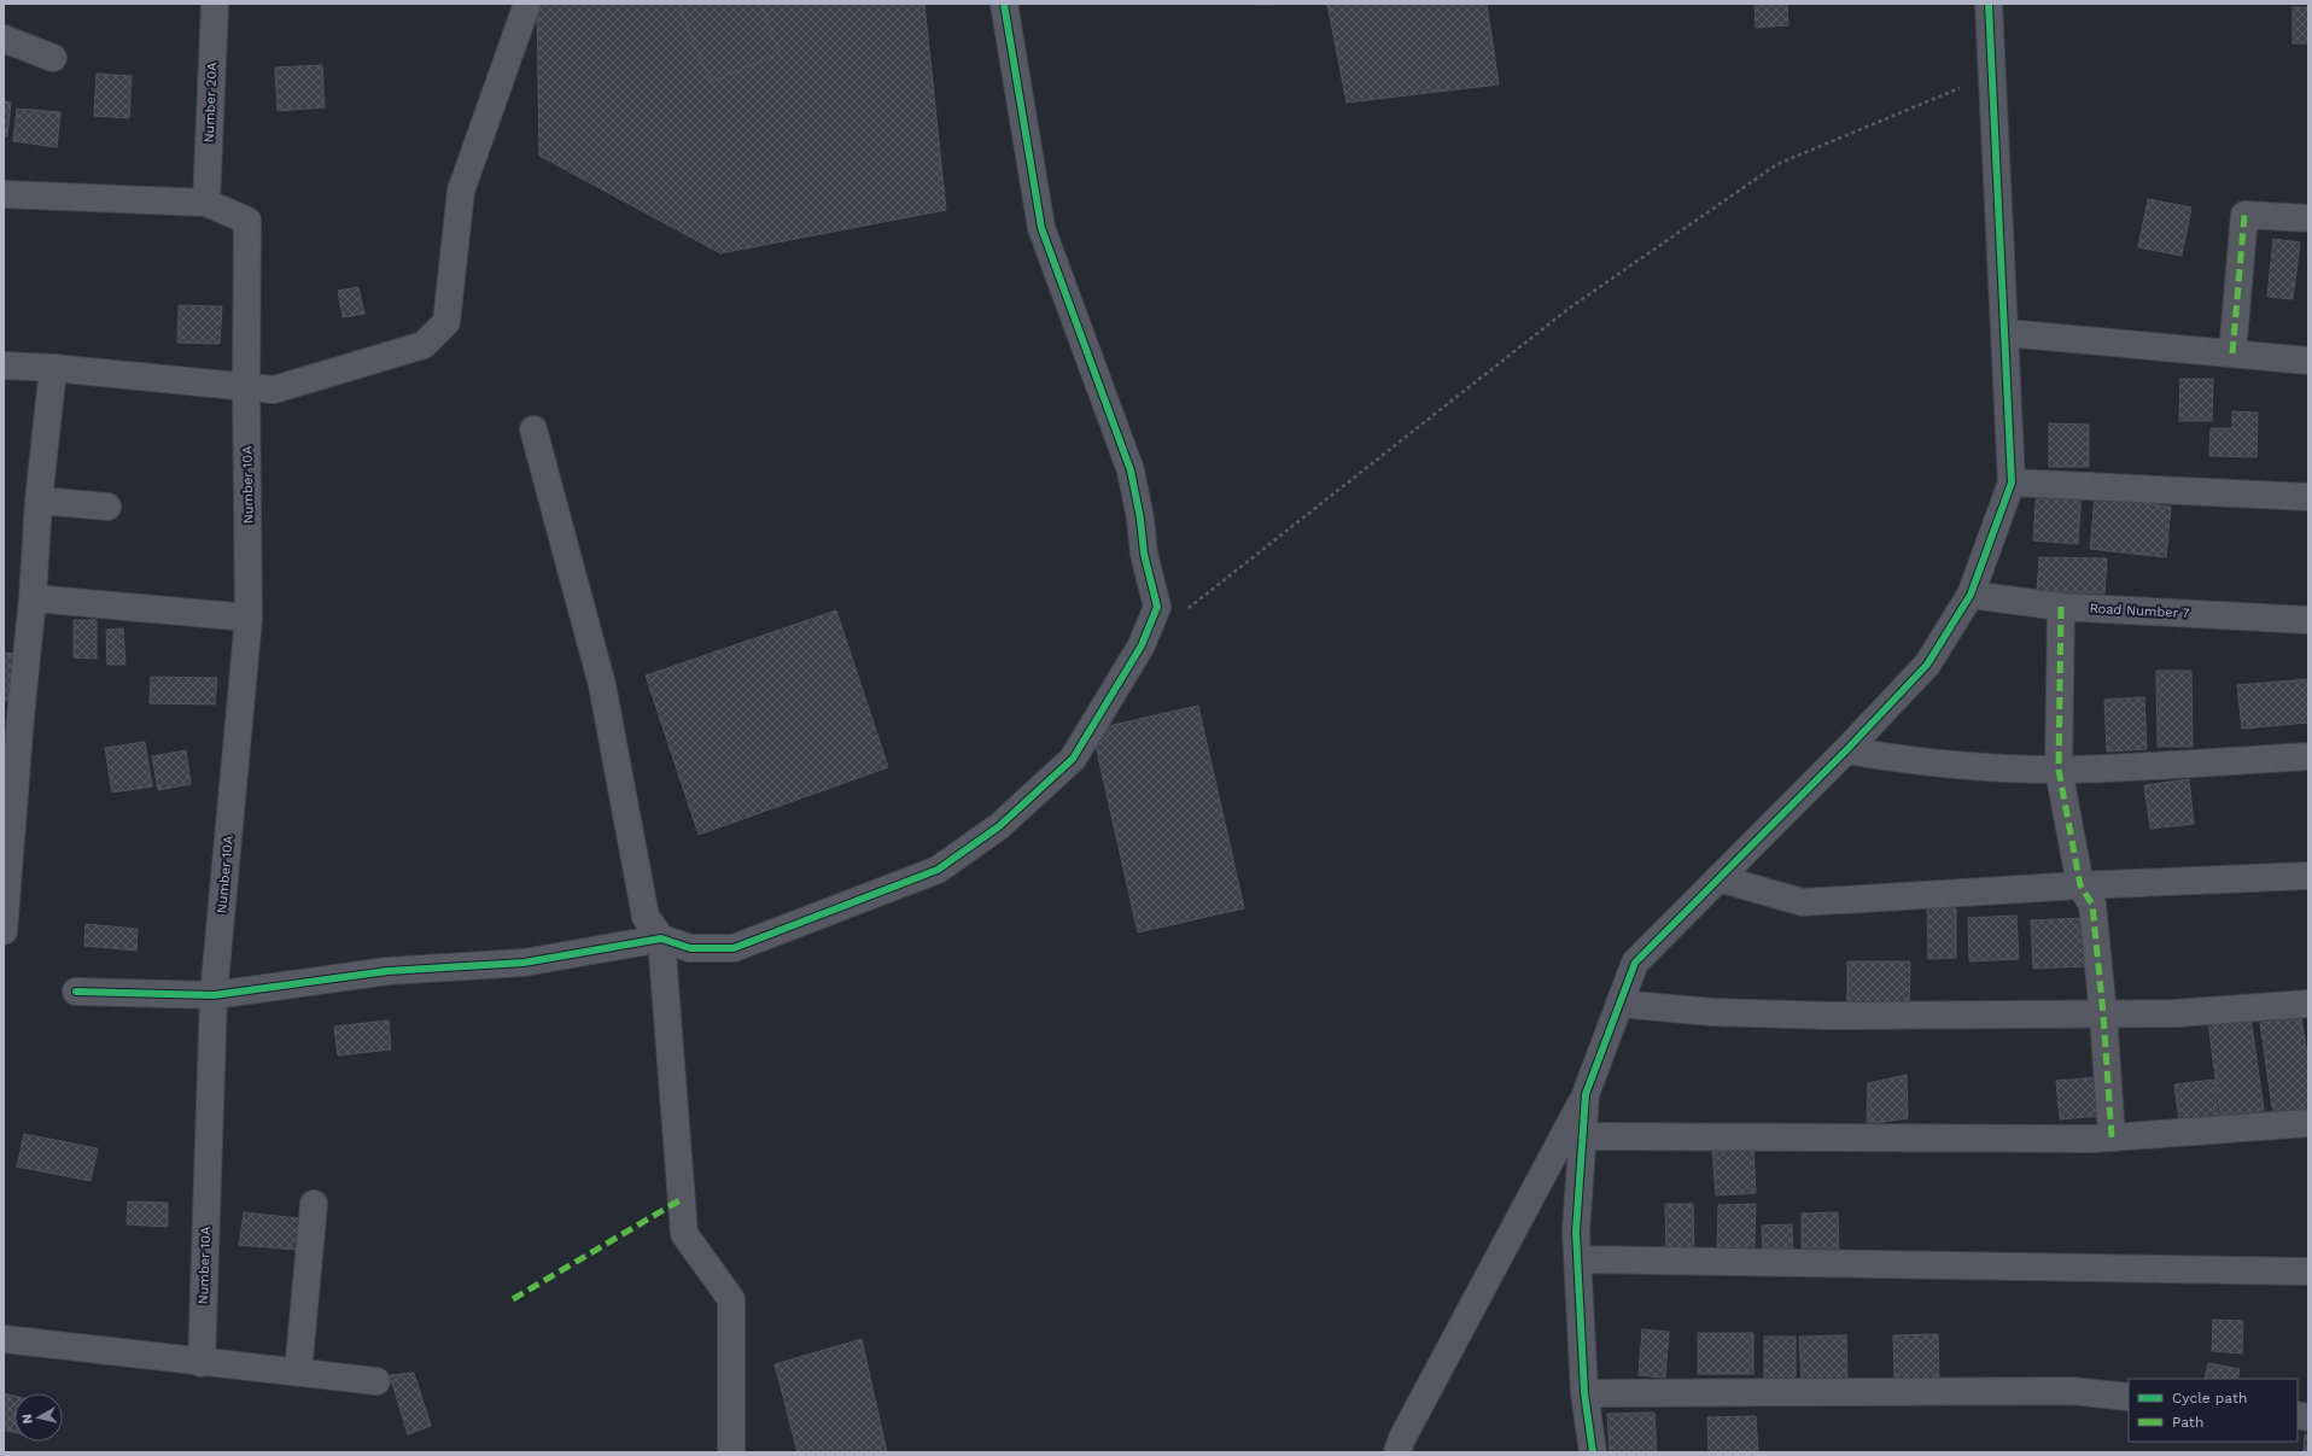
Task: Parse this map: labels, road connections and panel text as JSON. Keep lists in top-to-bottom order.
{
  "streets": {
    "street": ["Number 20A", "Number 10A", "Road Number 7"]
  },
  "crossings": [
    ["Number 20A", "Number 10A"]
  ],
  "legend": ["Cycle path", "Path"],
  "north": "left"
}
